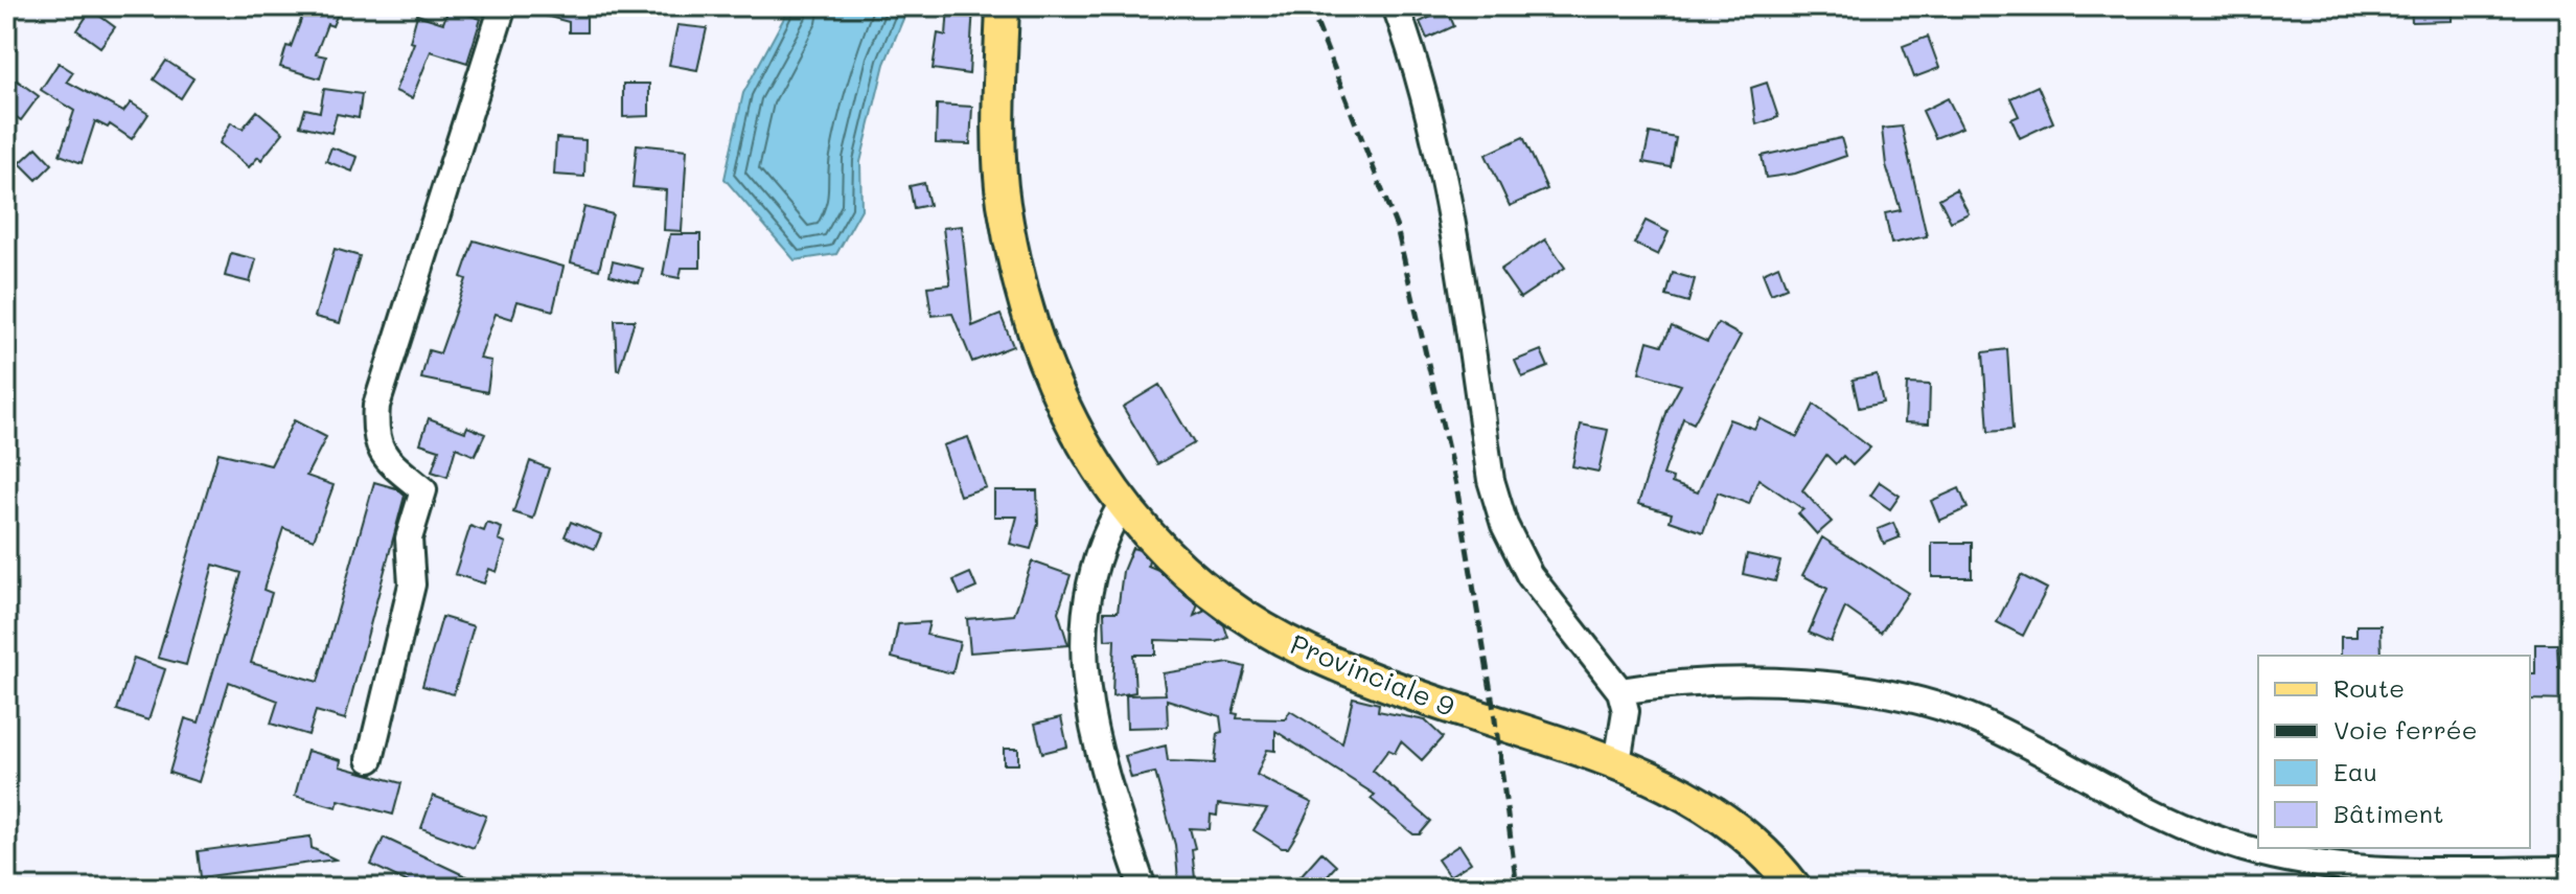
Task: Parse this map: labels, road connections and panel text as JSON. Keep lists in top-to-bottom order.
{
  "streets": {
    "main road": ["Provinciale 9"]
  },
  "legend": [
    "Route",
    "Voie ferrée",
    "Eau",
    "Bâtiment"
  ]
}
